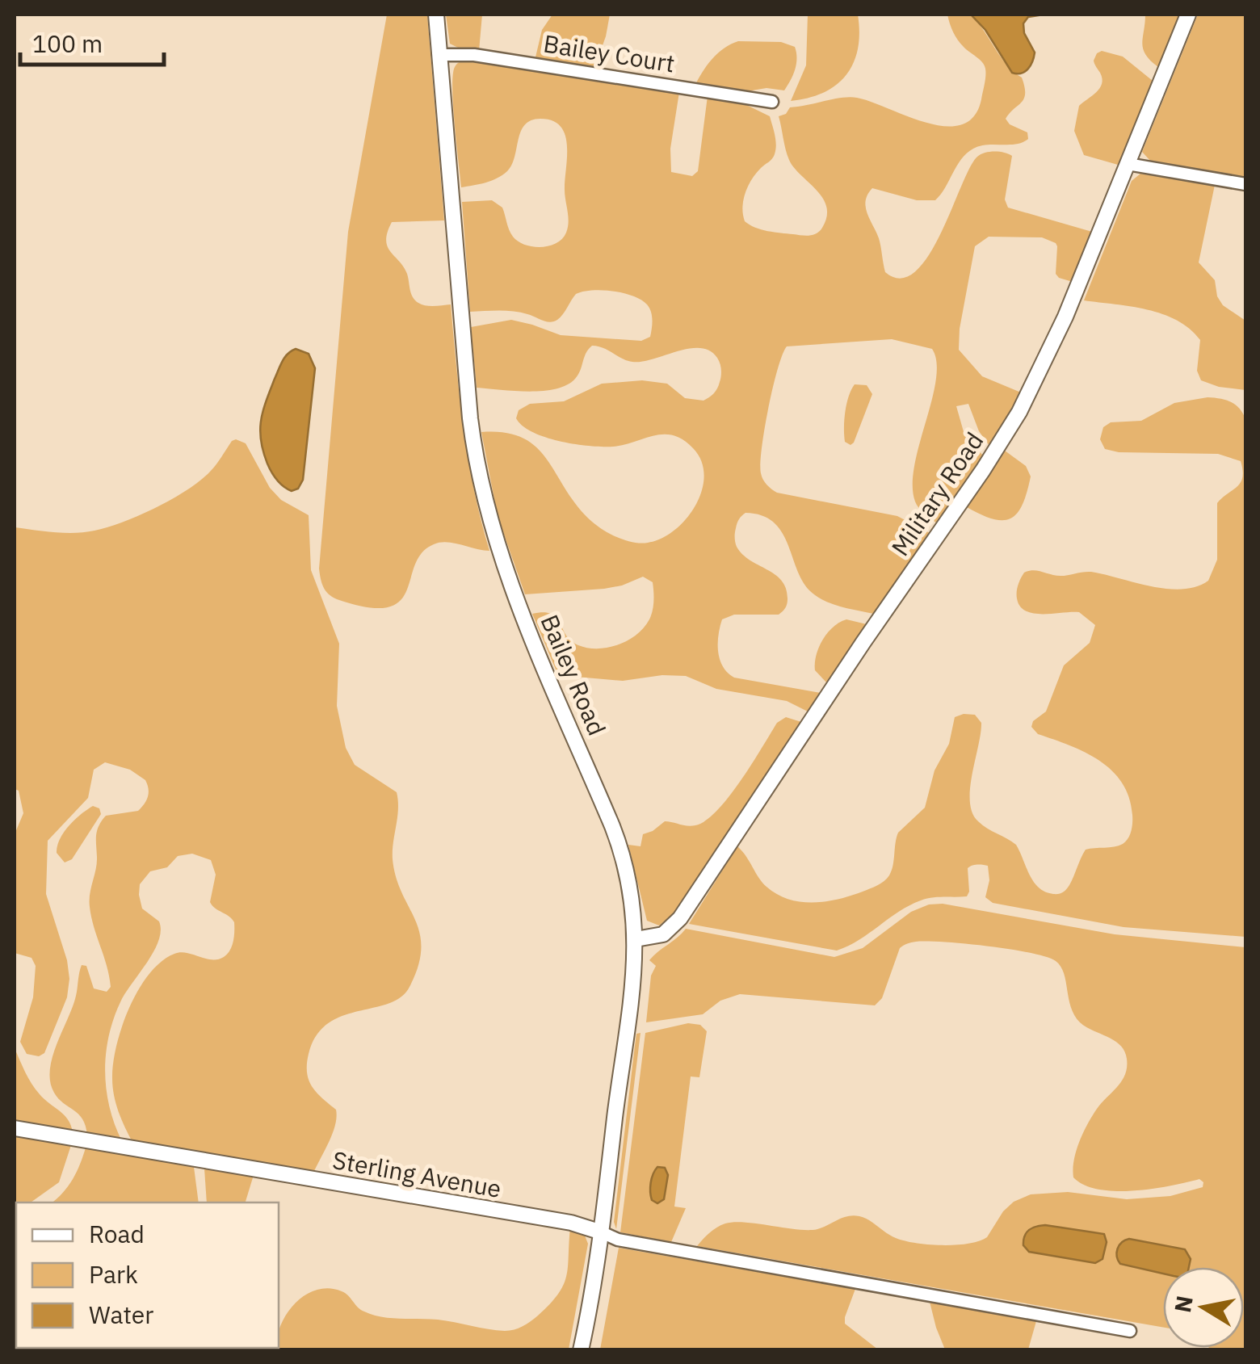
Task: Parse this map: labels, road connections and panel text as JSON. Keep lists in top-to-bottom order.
{
  "streets": {
    "street": [
      "Bailey Court",
      "Military Road",
      "Bailey Road",
      "Sterling Avenue"
    ]
  },
  "crossings": [
    ["Bailey Court", "Bailey Road"],
    ["Military Road", "Bailey Road"],
    ["Bailey Road", "Sterling Avenue"]
  ],
  "legend": ["Road", "Park", "Water"],
  "scale_bar": "100 m",
  "north": "left"
}
